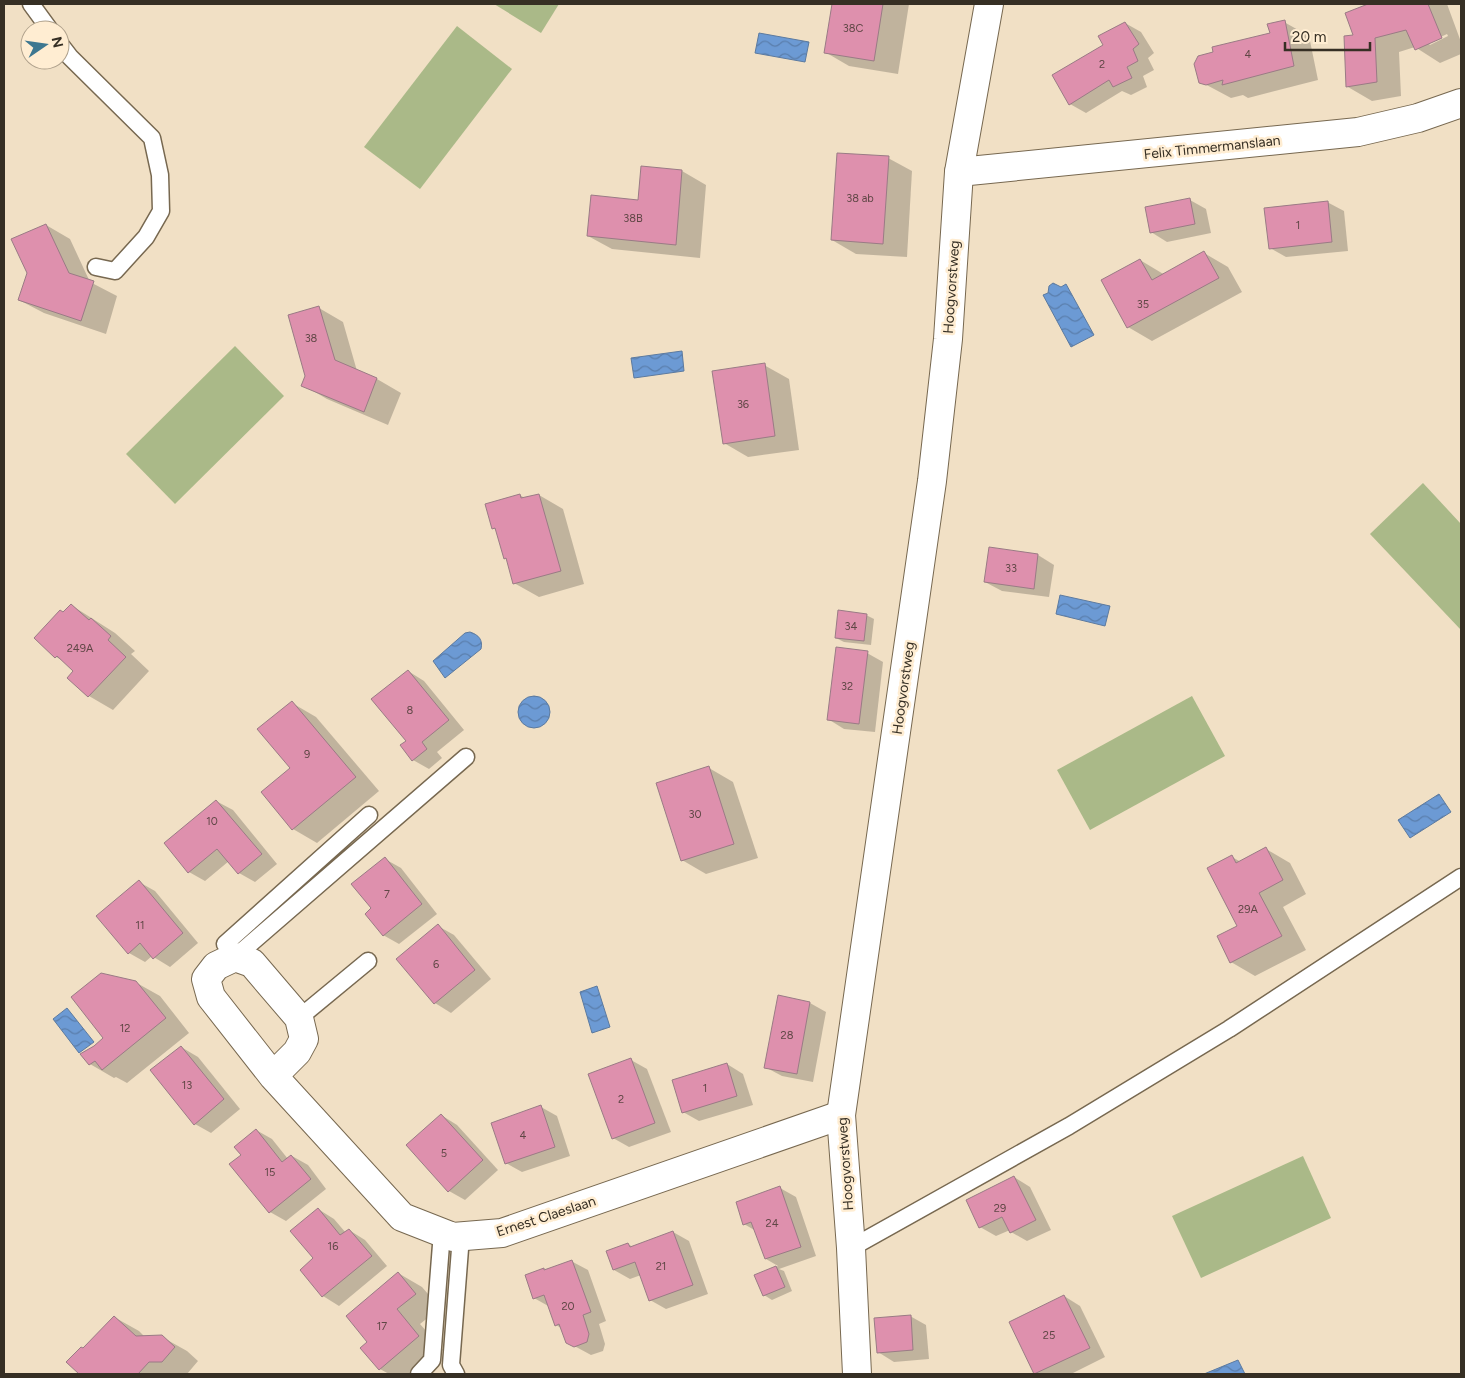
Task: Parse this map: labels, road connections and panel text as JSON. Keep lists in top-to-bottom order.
{
  "streets": {
    "street": ["Felix Timmermanslaan", "Hoogvorstweg", "Ernest Claeslaan"]
  },
  "crossings": [
    ["Felix Timmermanslaan", "Hoogvorstweg"],
    ["Hoogvorstweg", "Ernest Claeslaan"]
  ],
  "house_numbers": [
    "38C",
    "4",
    "2",
    "38 ab",
    "38B",
    "1",
    "35",
    "38",
    "36",
    "33",
    "34",
    "249A",
    "32",
    "8",
    "9",
    "30",
    "10",
    "7",
    "29A",
    "11",
    "6",
    "12",
    "28",
    "13",
    "1",
    "2",
    "4",
    "5",
    "15",
    "29",
    "24",
    "16",
    "21",
    "20",
    "17",
    "25"
  ],
  "scale_bar": "20 m",
  "north": "right"
}
